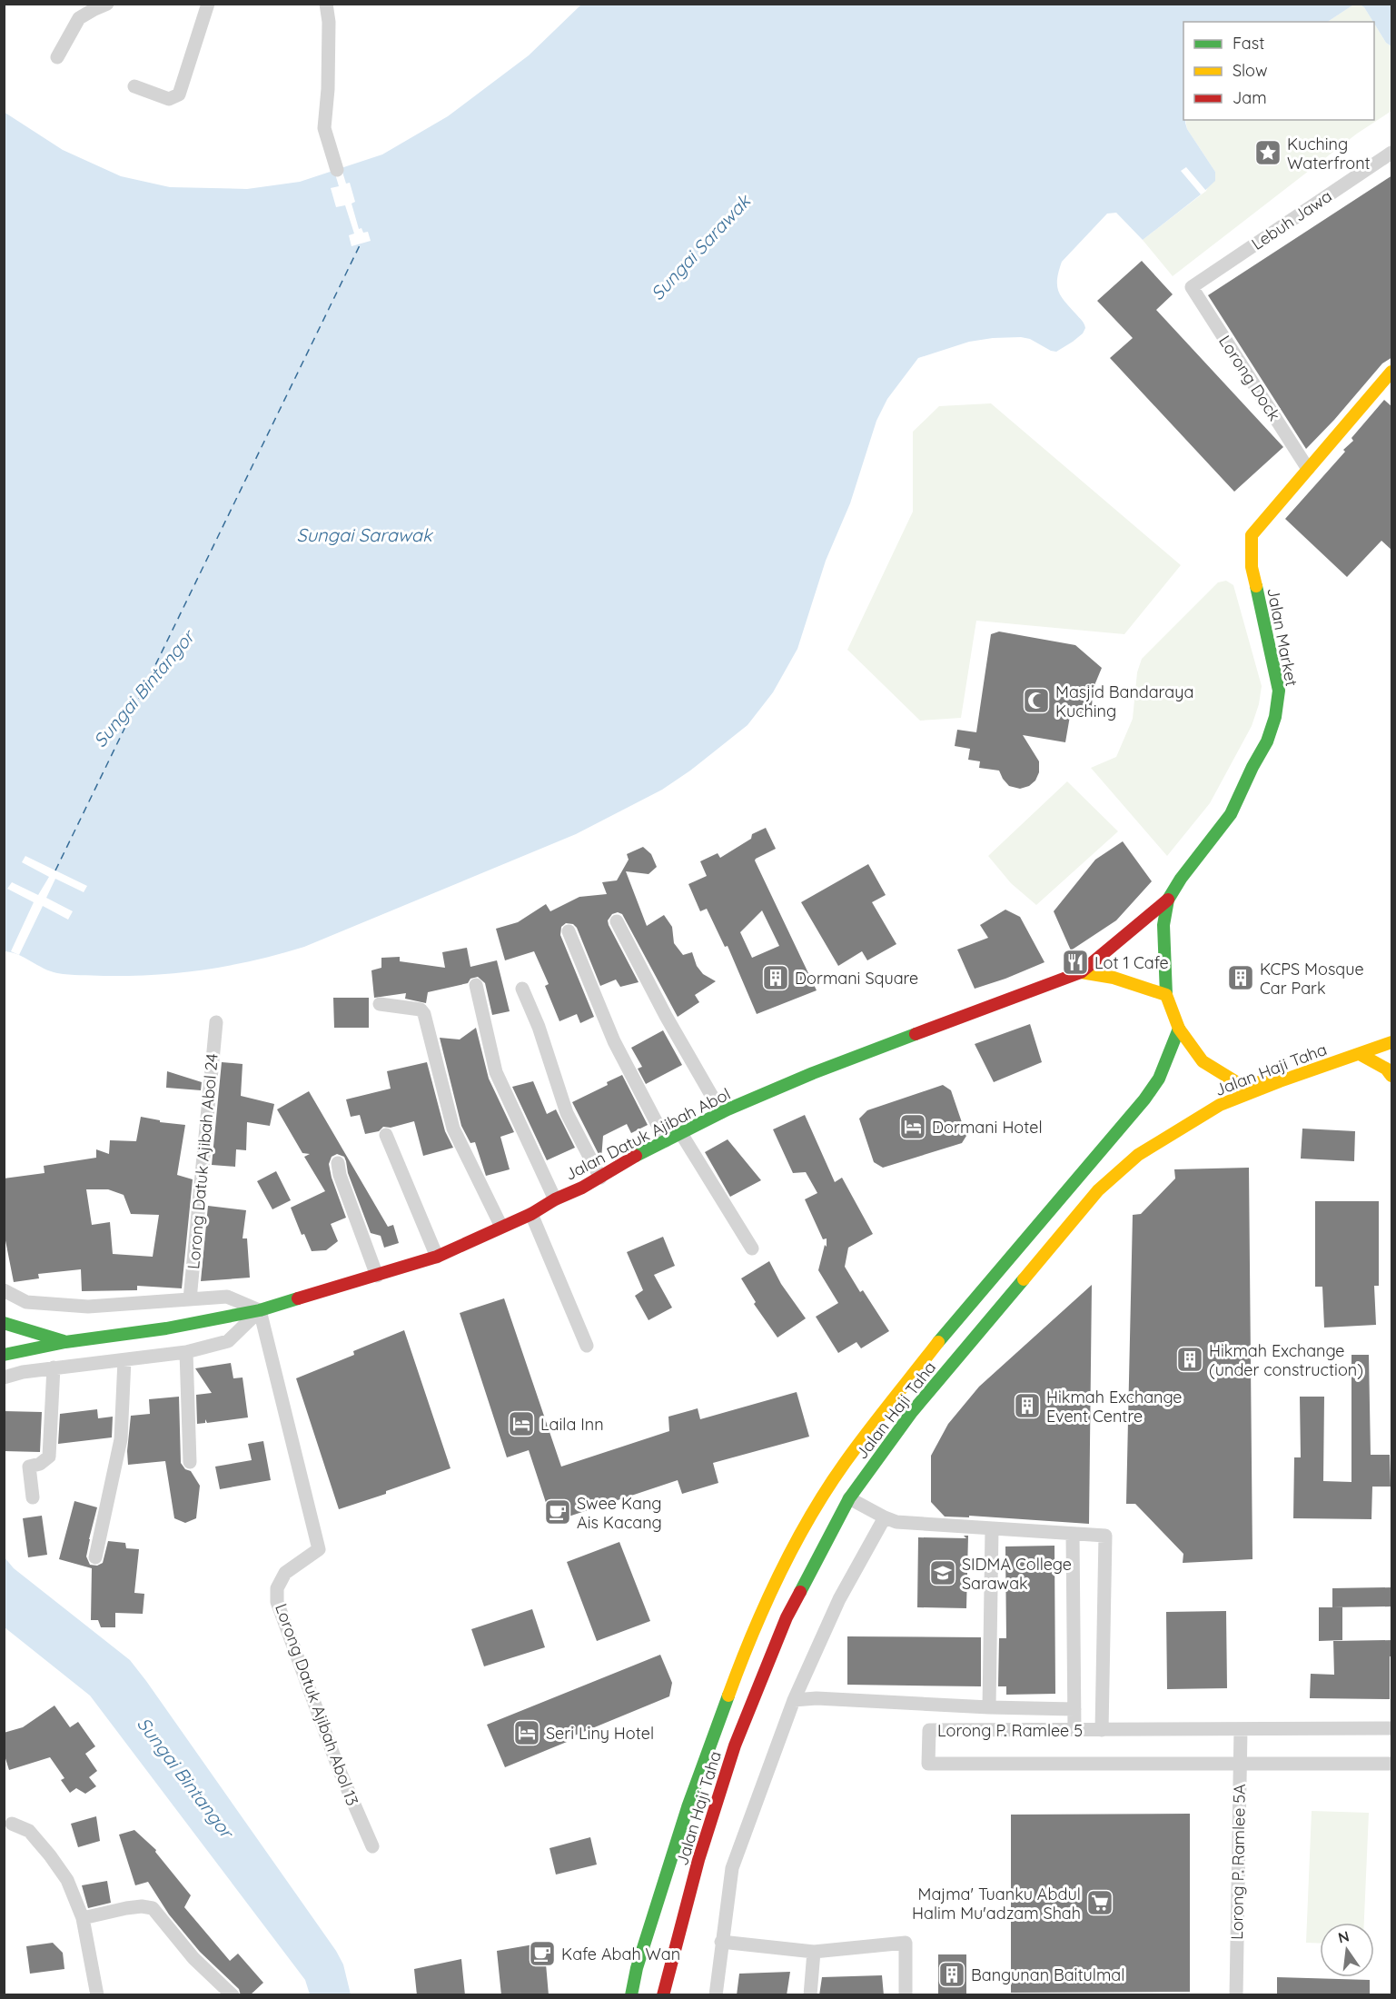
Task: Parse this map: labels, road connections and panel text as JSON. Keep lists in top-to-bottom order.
{
  "streets": {
    "main road": ["Jalan Market", "Jalan Haji Taha", "Jalan Datuk Ajibah Abol"],
    "street": [
      "Lebuh Jawa",
      "Lorong Dock",
      "Lorong Datuk Ajibah Abol 24",
      "Lorong Datuk Ajibah Abol 13",
      "Lorong P. Ramlee 5",
      "Lorong P. Ramlee 5A"
    ]
  },
  "crossings": [
    ["Lebuh Jawa", "Lorong Dock"],
    ["Lorong Dock", "Jalan Market"],
    ["Jalan Market", "Jalan Datuk Ajibah Abol"],
    ["Jalan Datuk Ajibah Abol", "Lorong Datuk Ajibah Abol 13"],
    ["Lorong P. Ramlee 5", "Lorong P. Ramlee 5A"]
  ],
  "water": ["Sungai Sarawak", "Sungai Bintangor"],
  "places": {
    "place": ["Kuching Waterfront"],
    "mosque": ["Masjid Bandaraya Kuching"],
    "restaurant": ["Lot 1 Cafe"],
    "building": [
      "Dormani Square",
      "KCPS Mosque Car Park",
      "Hikmah Exchange (under construction)",
      "Hikmah Exchange Event Centre",
      "Bangunan Baitulmal"
    ],
    "hotel": ["Dormani Hotel", "Laila Inn", "Seri Liny Hotel"],
    "cafe": ["Swee Kang Ais Kacang", "Kafe Abah Wan"],
    "school or university": ["SIDMA College Sarawak"],
    "supermarket": ["Majma' Tuanku Abdul Halim Mu'adzam Shah"]
  },
  "legend": ["Fast", "Slow", "Jam"],
  "north": "top"
}
